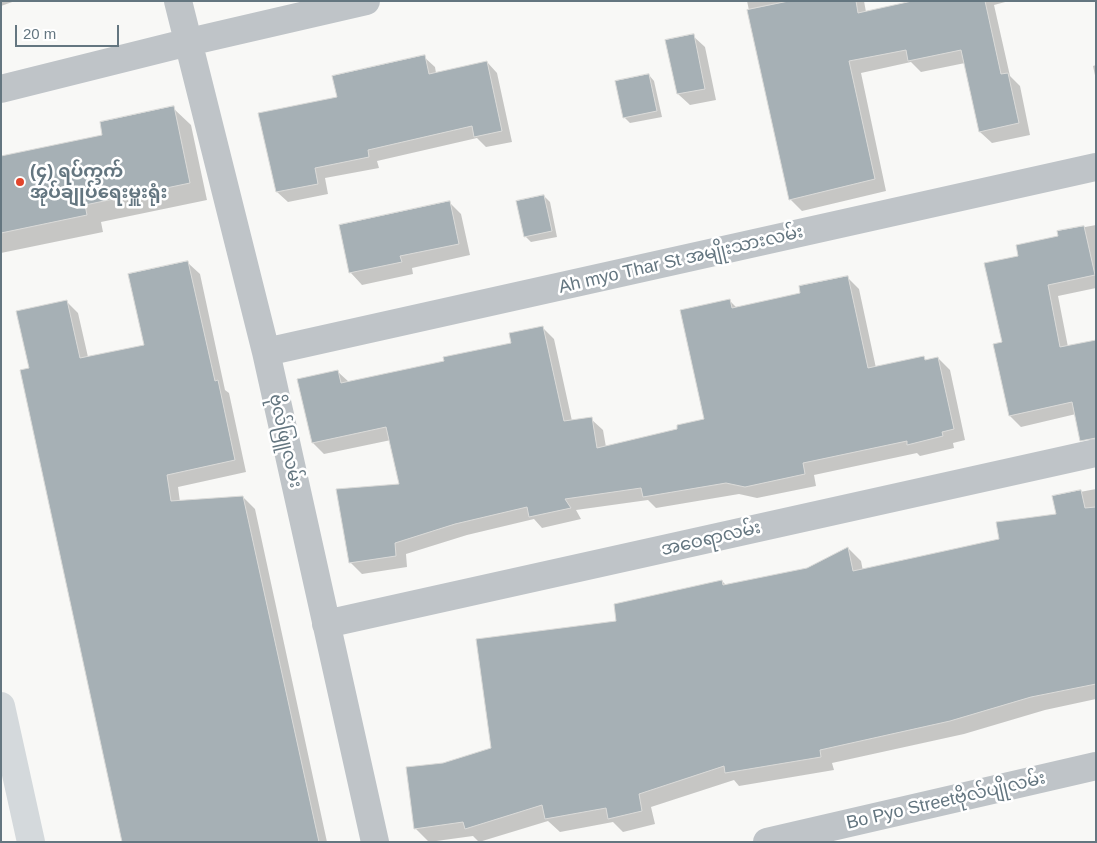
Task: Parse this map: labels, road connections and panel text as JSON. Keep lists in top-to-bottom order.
{
  "streets": {
    "street": [
      "Ah myo Thar St အမျိုးသားလမ်း",
      "ဗိုလ်ဖြူလမ်း",
      "အဝေရာလမ်း",
      "Bo Pyo Streetဗိုလ်ပျိုလမ်း"
    ]
  },
  "crossings": [
    ["Ah myo Thar St အမျိုးသားလမ်း", "ဗိုလ်ဖြူလမ်း"],
    ["ဗိုလ်ဖြူလမ်း", "အဝေရာလမ်း"]
  ],
  "places": ["(၄) ရပ်ကွက် အုပ်ချုပ်ရေးမှူးရုံး"],
  "scale_bar": "20 m"
}
